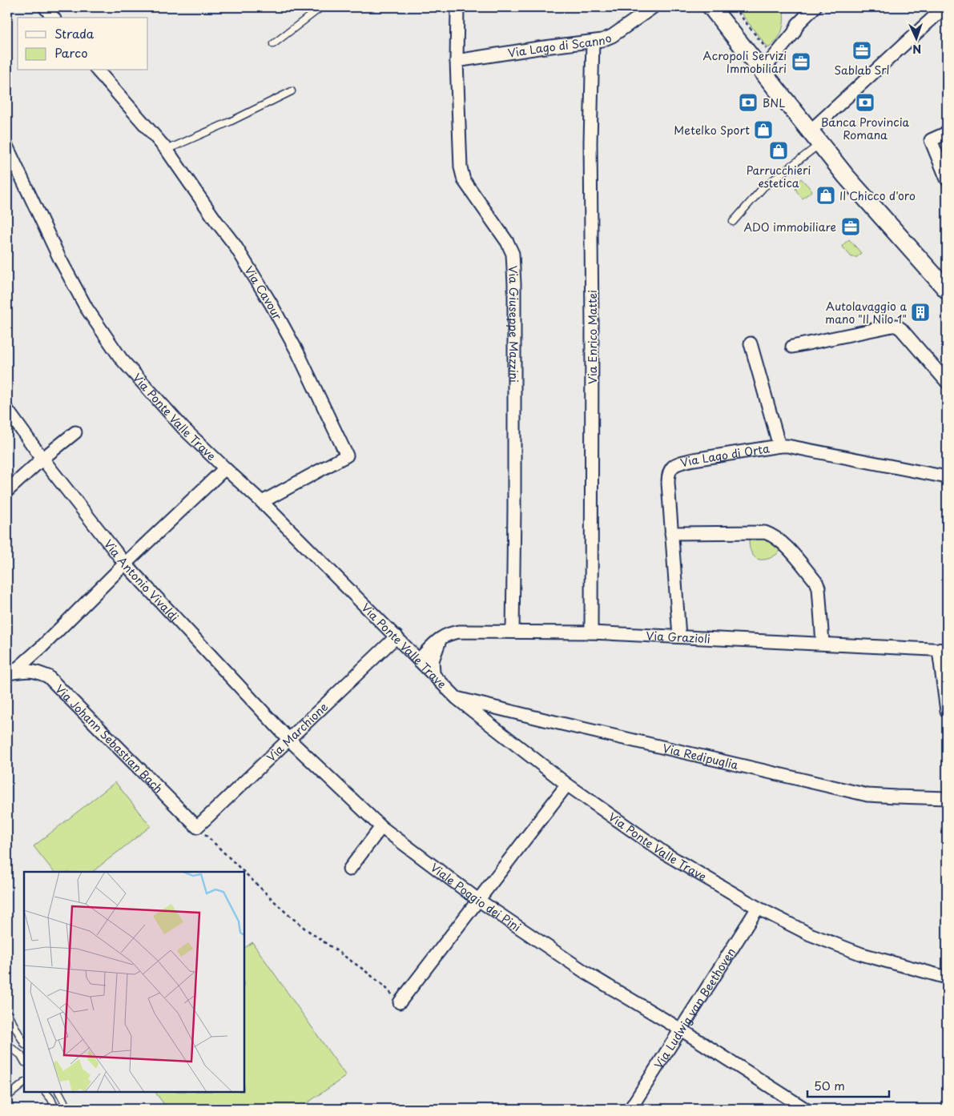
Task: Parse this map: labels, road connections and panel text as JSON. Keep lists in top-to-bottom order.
{
  "streets": {
    "street": [
      "Via Lago di Scanno",
      "Via Cavour",
      "Via Giuseppe Mazzini",
      "Via Enrico Mattei",
      "Via Ponte Valle Trave",
      "Via Lago di Orta",
      "Via Antonio Vivaldi",
      "Via Grazioli",
      "Via Marchione",
      "Via Johann Sebastian Bach",
      "Via Redipuglia",
      "Viale Poggio dei Pini",
      "Via Ludwig van Beethoven"
    ]
  },
  "crossings": [
    ["Via Lago di Scanno", "Via Giuseppe Mazzini"],
    ["Via Lago di Scanno", "Via Enrico Mattei"],
    ["Via Cavour", "Via Ponte Valle Trave"],
    ["Via Giuseppe Mazzini", "Via Grazioli"],
    ["Via Enrico Mattei", "Via Grazioli"],
    ["Via Ponte Valle Trave", "Via Marchione"],
    ["Via Ponte Valle Trave", "Via Redipuglia"],
    ["Via Ponte Valle Trave", "Via Ludwig van Beethoven"],
    ["Via Lago di Orta", "Via Grazioli"],
    ["Via Antonio Vivaldi", "Via Marchione"],
    ["Via Antonio Vivaldi", "Via Johann Sebastian Bach"],
    ["Via Antonio Vivaldi", "Viale Poggio dei Pini"],
    ["Via Marchione", "Via Johann Sebastian Bach"],
    ["Via Marchione", "Viale Poggio dei Pini"],
    ["Viale Poggio dei Pini", "Via Ludwig van Beethoven"]
  ],
  "places": {
    "office": ["Sablab Srl", "Acropoli Servizi Immobiliari", "ADO immobiliare"],
    "bank": ["BNL", "Banca Provincia Romana"],
    "shop": ["Metelko Sport", "Parrucchieri estetica", "Il Chicco d'oro"],
    "building": ["Autolavaggio a mano \"Il Nilo 1\""]
  },
  "legend": ["Strada", "Parco"],
  "scale_bar": "50 m",
  "north": "bottom"
}
